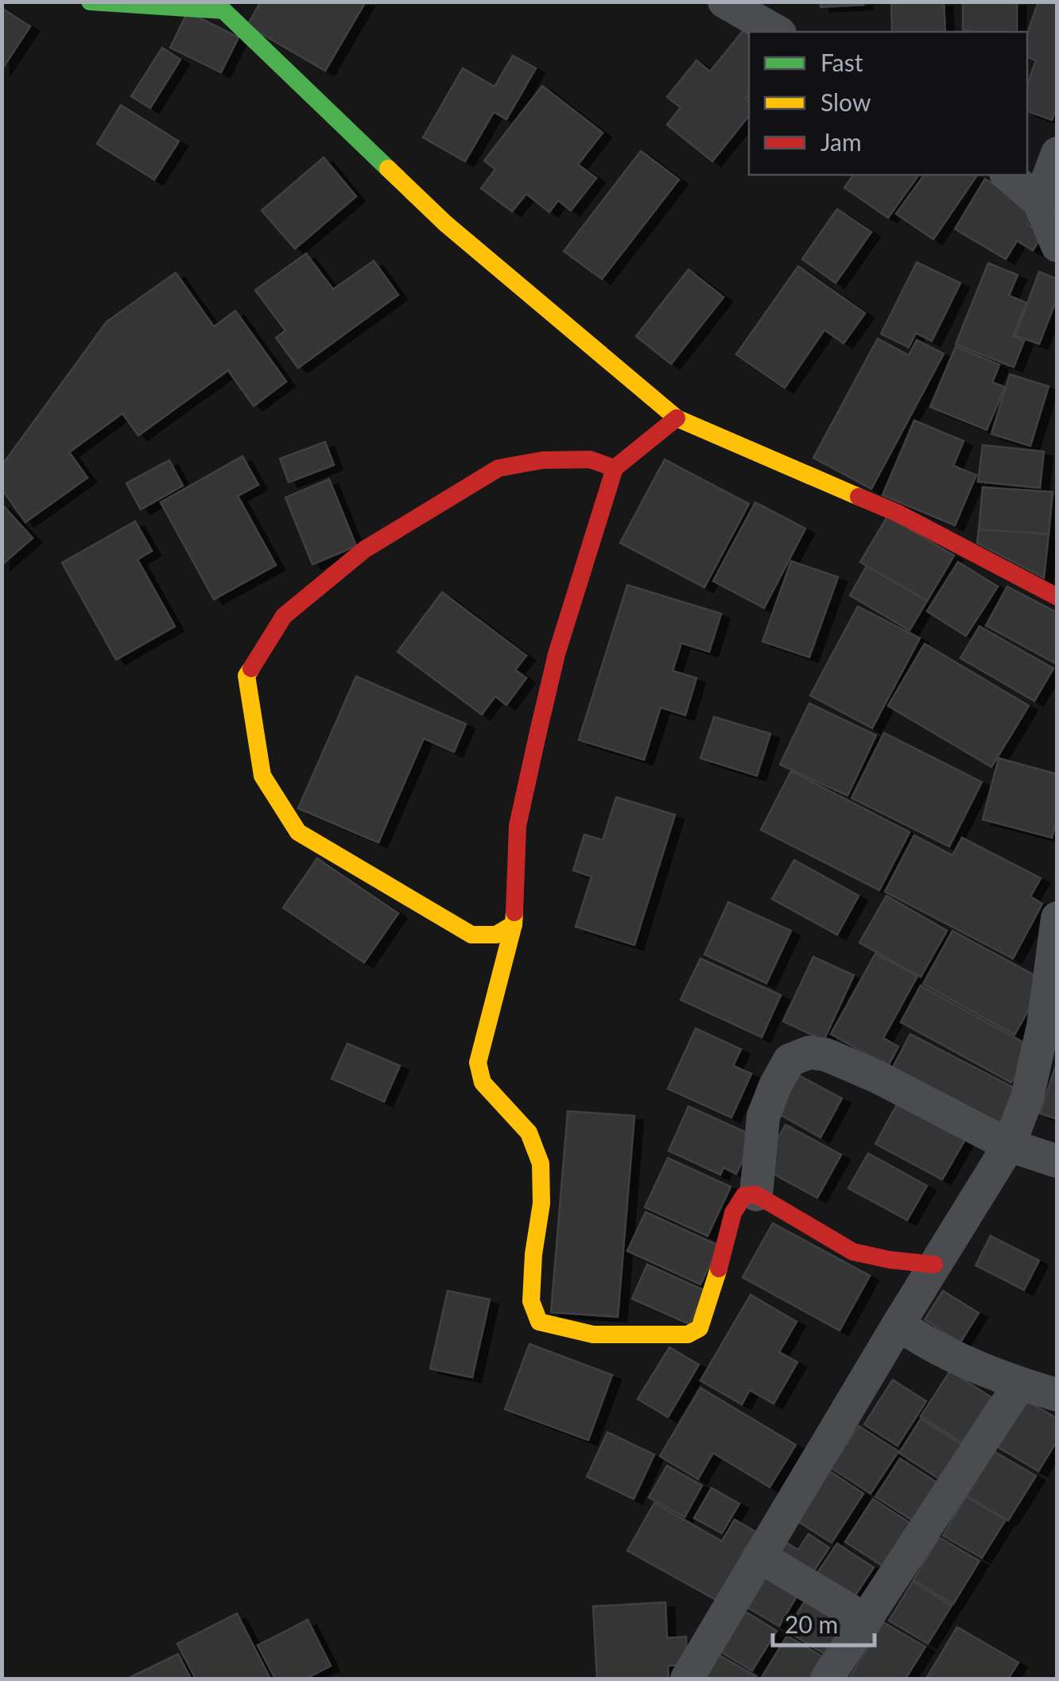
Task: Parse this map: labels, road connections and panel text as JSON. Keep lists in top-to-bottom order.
{
  "legend": ["Fast", "Slow", "Jam"],
  "scale_bar": "20 m"
}
